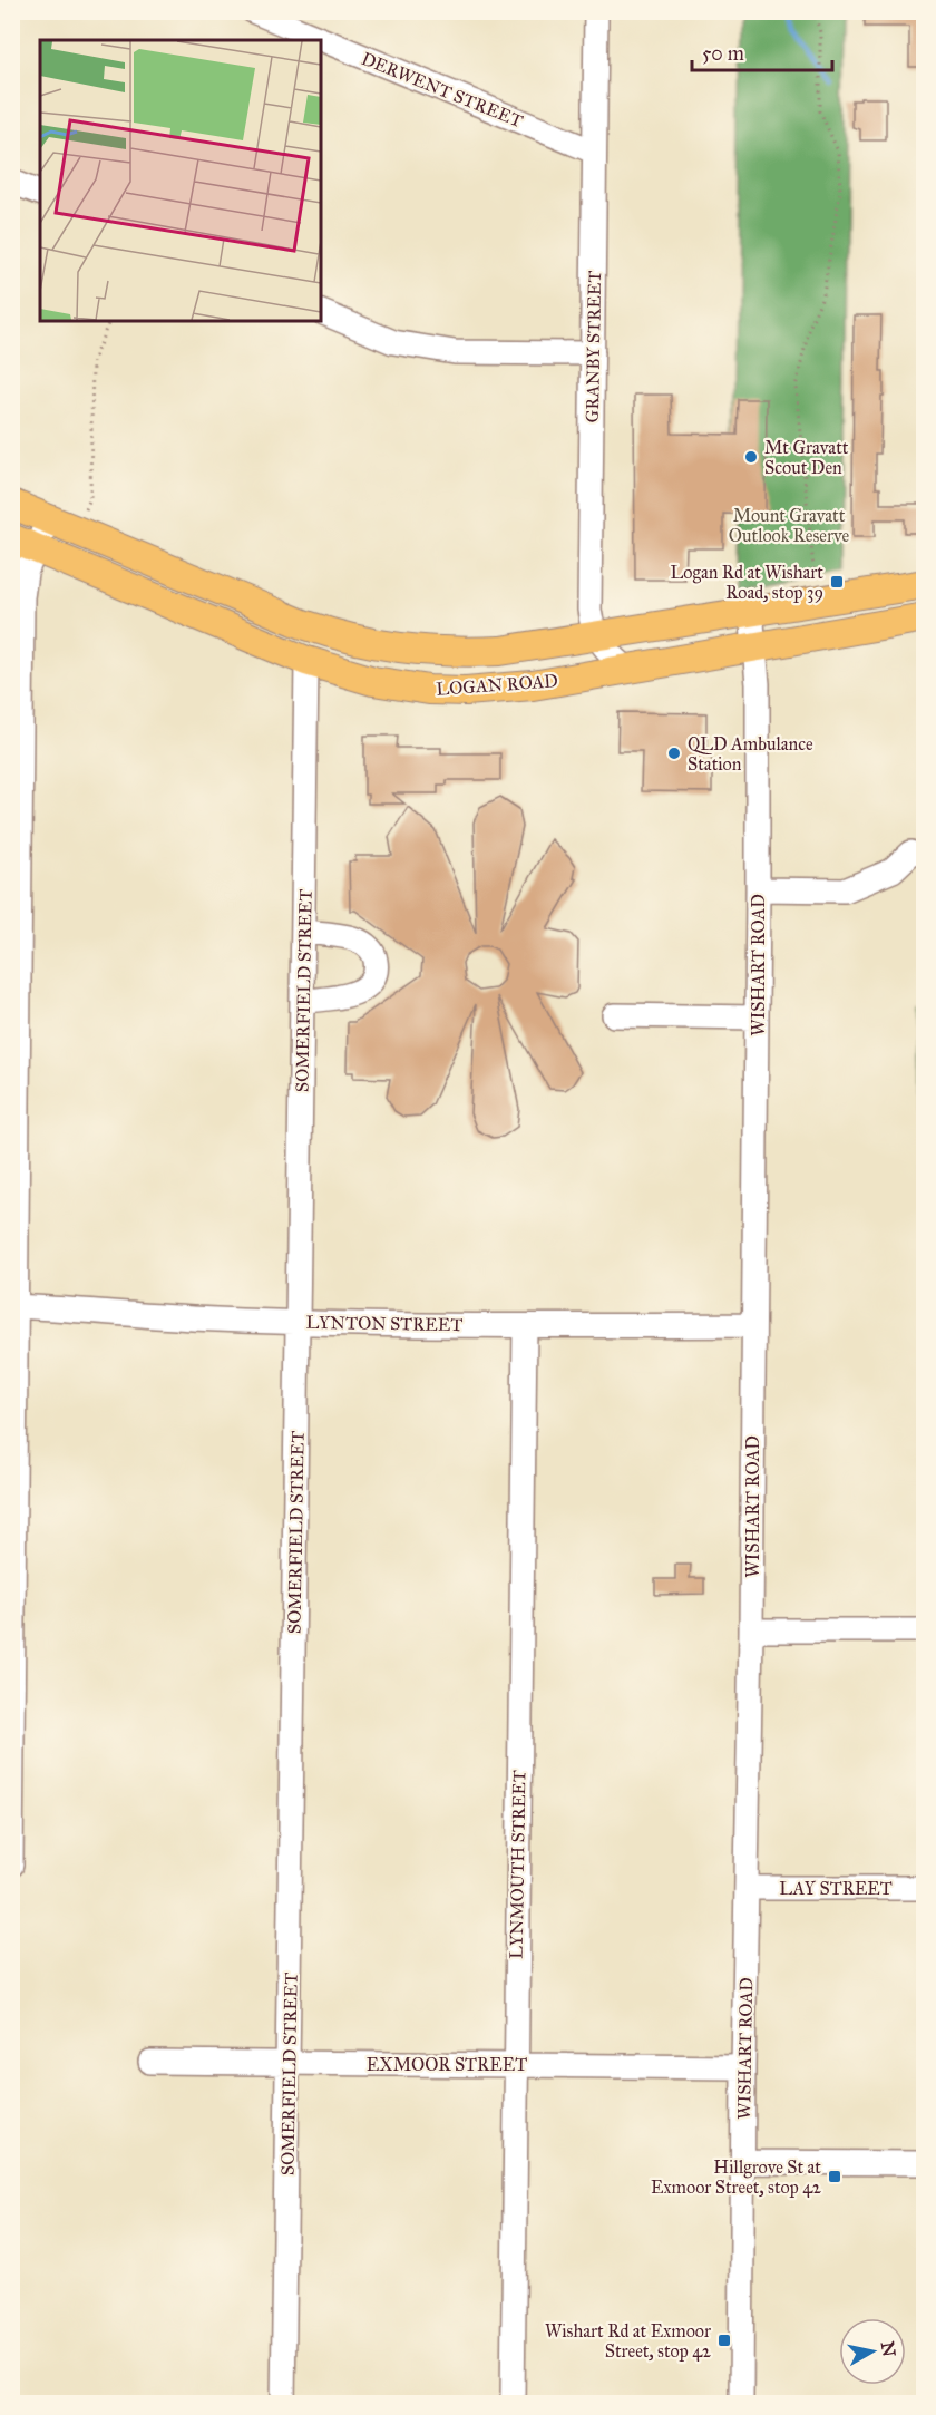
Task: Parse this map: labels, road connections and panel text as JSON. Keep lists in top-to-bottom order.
{
  "streets": {
    "main road": ["LOGAN ROAD"],
    "street": [
      "DERWENT STREET",
      "GRANBY STREET",
      "WISHART ROAD",
      "SOMERFIELD STREET",
      "LYNTON STREET",
      "LYNMOUTH STREET",
      "LAY STREET",
      "EXMOOR STREET"
    ]
  },
  "crossings": [
    ["DERWENT STREET", "GRANBY STREET"],
    ["GRANBY STREET", "LOGAN ROAD"],
    ["LOGAN ROAD", "WISHART ROAD"],
    ["LOGAN ROAD", "SOMERFIELD STREET"],
    ["WISHART ROAD", "LYNTON STREET"],
    ["WISHART ROAD", "LAY STREET"],
    ["WISHART ROAD", "EXMOOR STREET"],
    ["SOMERFIELD STREET", "LYNTON STREET"],
    ["SOMERFIELD STREET", "EXMOOR STREET"],
    ["LYNTON STREET", "LYNMOUTH STREET"],
    ["LYNMOUTH STREET", "EXMOOR STREET"]
  ],
  "parks": ["Mount Gravatt Outlook Reserve"],
  "places": {
    "other": ["Mt Gravatt Scout Den", "QLD Ambulance Station"],
    "transit": ["Logan Rd at Wishart Road, stop 39", "Hillgrove St at Exmoor Street, stop 42", "Wishart Rd at Exmoor Street, stop 42"]
  },
  "scale_bar": "50 m",
  "north": "right"
}
